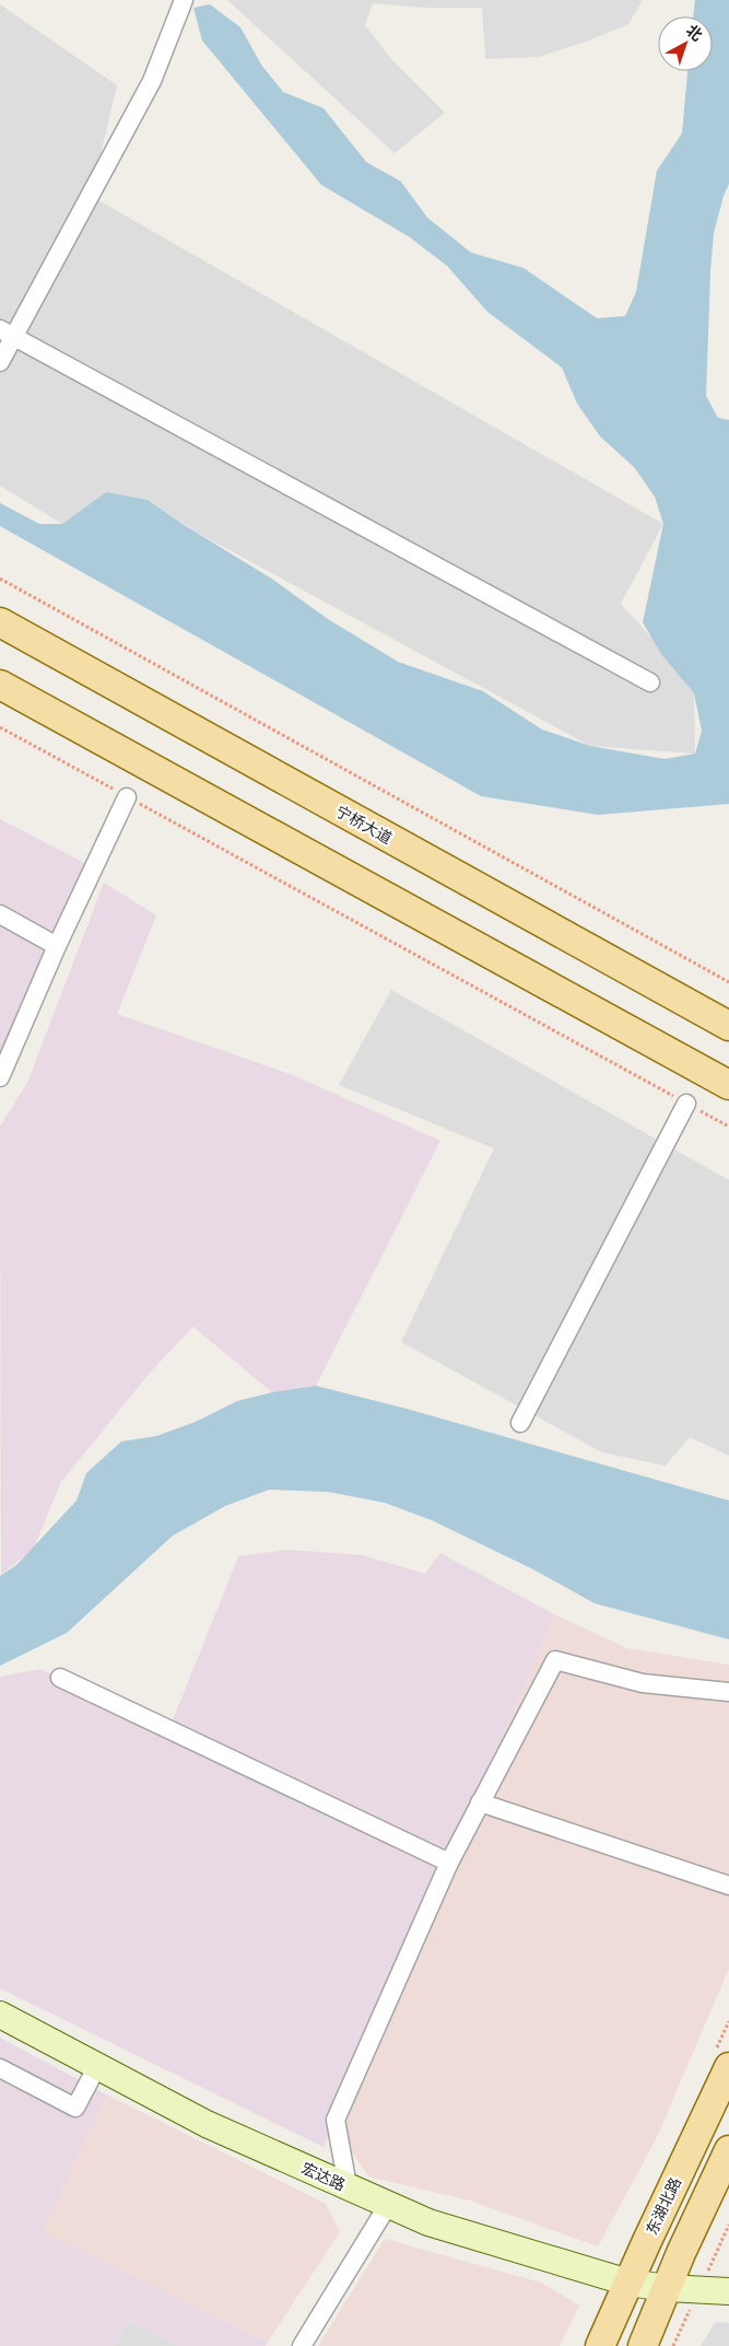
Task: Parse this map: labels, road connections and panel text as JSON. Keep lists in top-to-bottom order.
{
  "streets": {
    "main road": ["宁桥大道", "东湖北路"],
    "street": ["宏达路"]
  },
  "crossings": [
    ["宏达路", "东湖北路"]
  ],
  "north": "top right"
}
